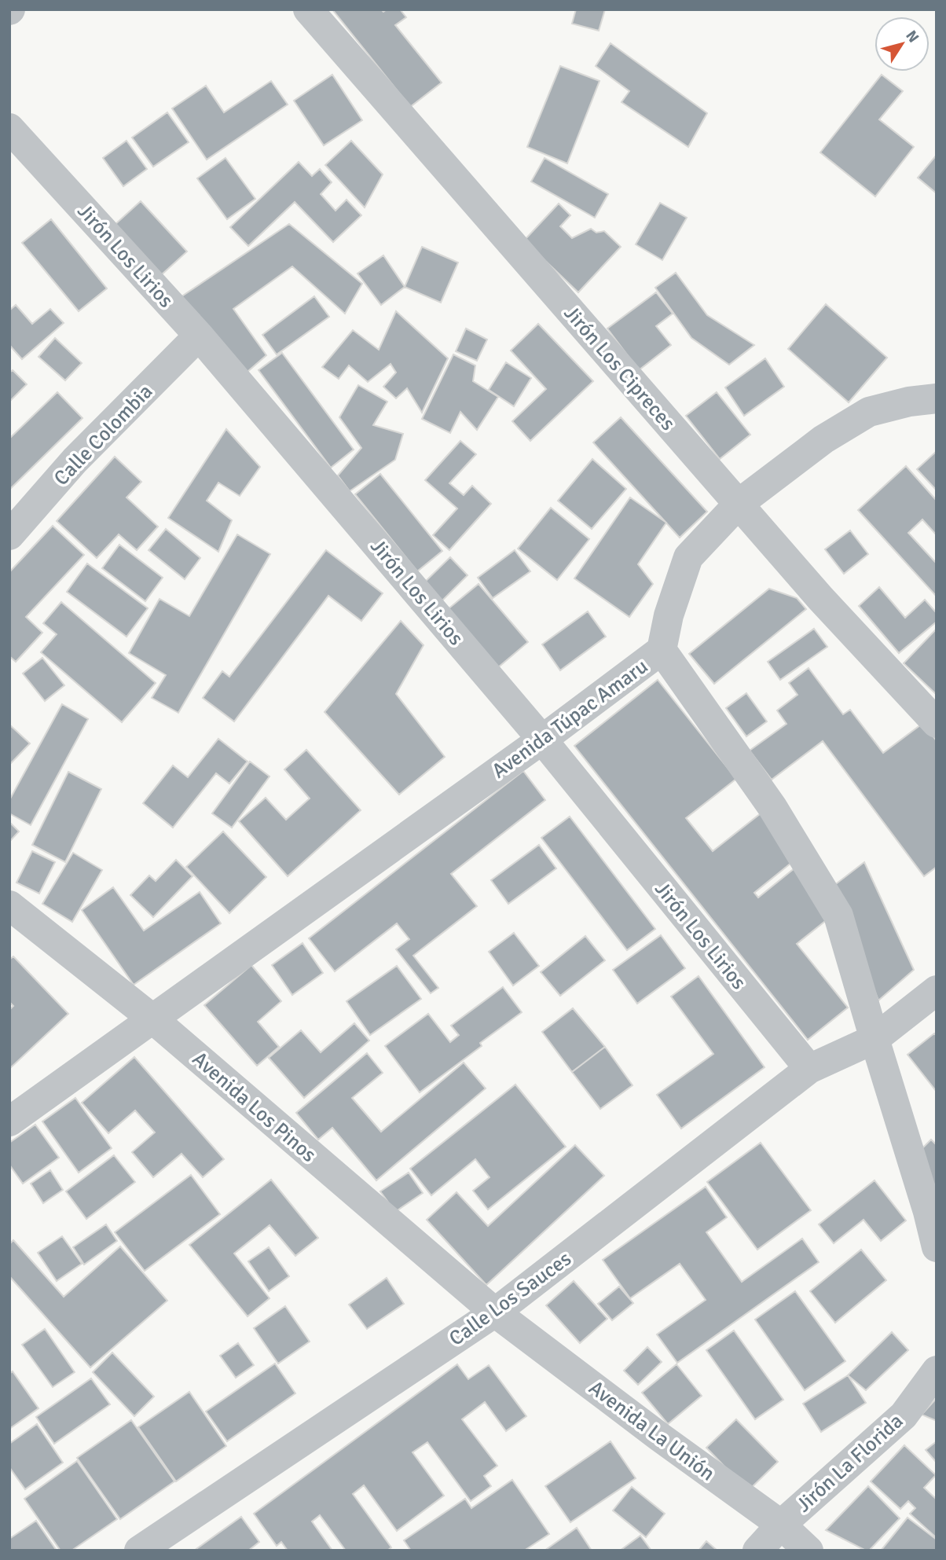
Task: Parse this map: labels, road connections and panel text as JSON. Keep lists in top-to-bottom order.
{
  "streets": {
    "street": [
      "Jirón Los Lirios",
      "Jirón Los Cipreces",
      "Calle Colombia",
      "Avenida Túpac Amaru",
      "Avenida Los Pinos",
      "Calle Los Sauces",
      "Avenida La Unión",
      "Jirón La Florida"
    ]
  },
  "crossings": [
    ["Jirón Los Lirios", "Calle Colombia"],
    ["Jirón Los Lirios", "Avenida Túpac Amaru"],
    ["Jirón Los Lirios", "Calle Los Sauces"],
    ["Jirón Los Cipreces", "Avenida Túpac Amaru"],
    ["Avenida Túpac Amaru", "Avenida Los Pinos"],
    ["Avenida Los Pinos", "Calle Los Sauces"],
    ["Avenida Los Pinos", "Avenida La Unión"],
    ["Calle Los Sauces", "Avenida La Unión"],
    ["Avenida La Unión", "Jirón La Florida"]
  ],
  "north": "top right"
}
